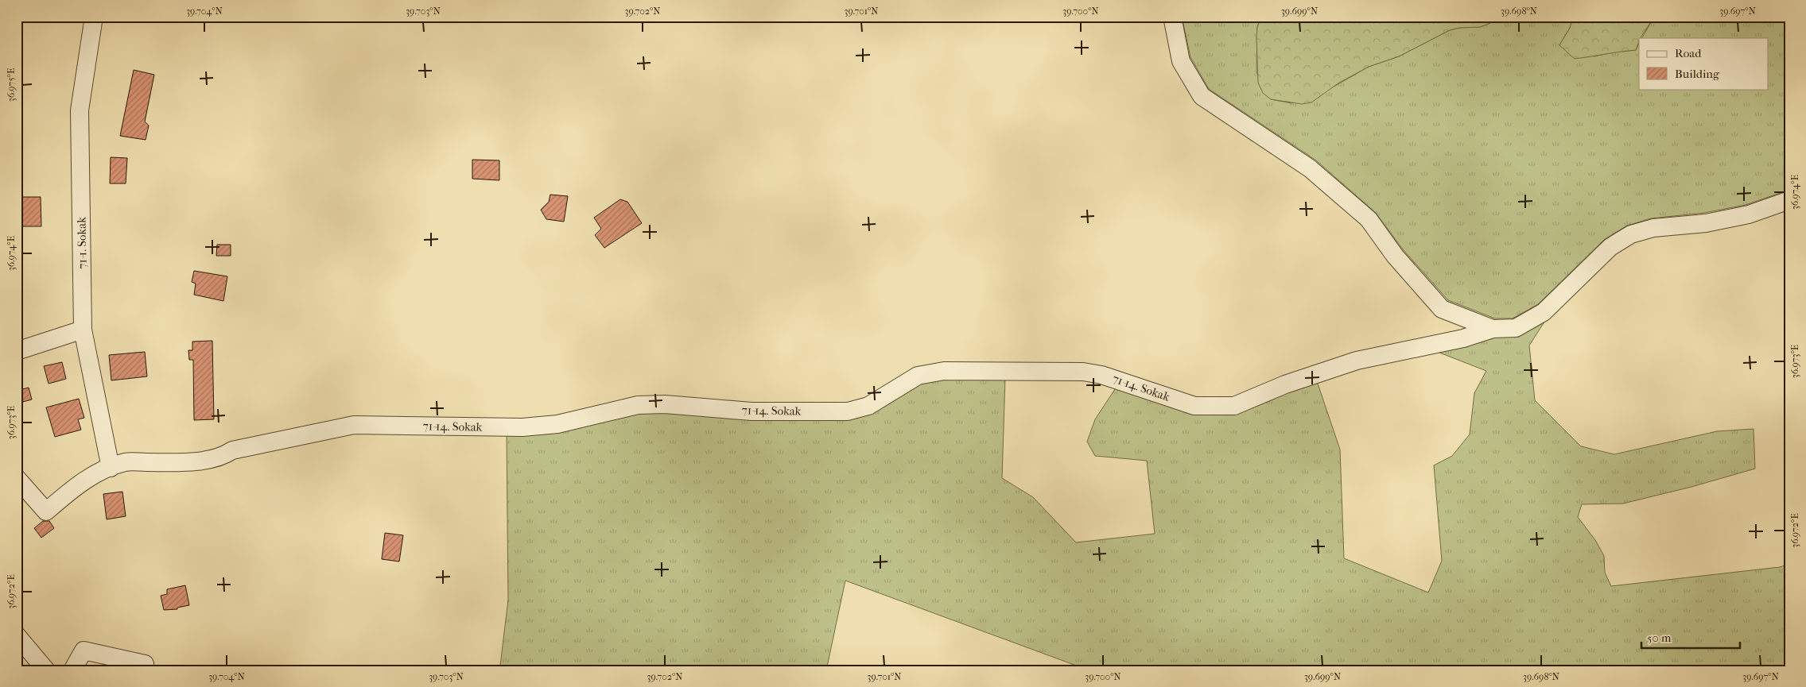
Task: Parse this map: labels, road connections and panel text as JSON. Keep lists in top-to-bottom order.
{
  "streets": {
    "street": ["71-1. Sokak", "71-14. Sokak"]
  },
  "crossings": [
    ["71-1. Sokak", "71-14. Sokak"]
  ],
  "legend": ["Road", "Building"],
  "scale_bar": "50 m",
  "coordinates": [
    "39.704°N",
    "39.703°N",
    "39.702°N",
    "39.701°N",
    "39.700°N",
    "39.699°N",
    "39.698°N",
    "39.697°N",
    "36.975°E",
    "36.974°E",
    "36.973°E",
    "36.972°E"
  ]
}
